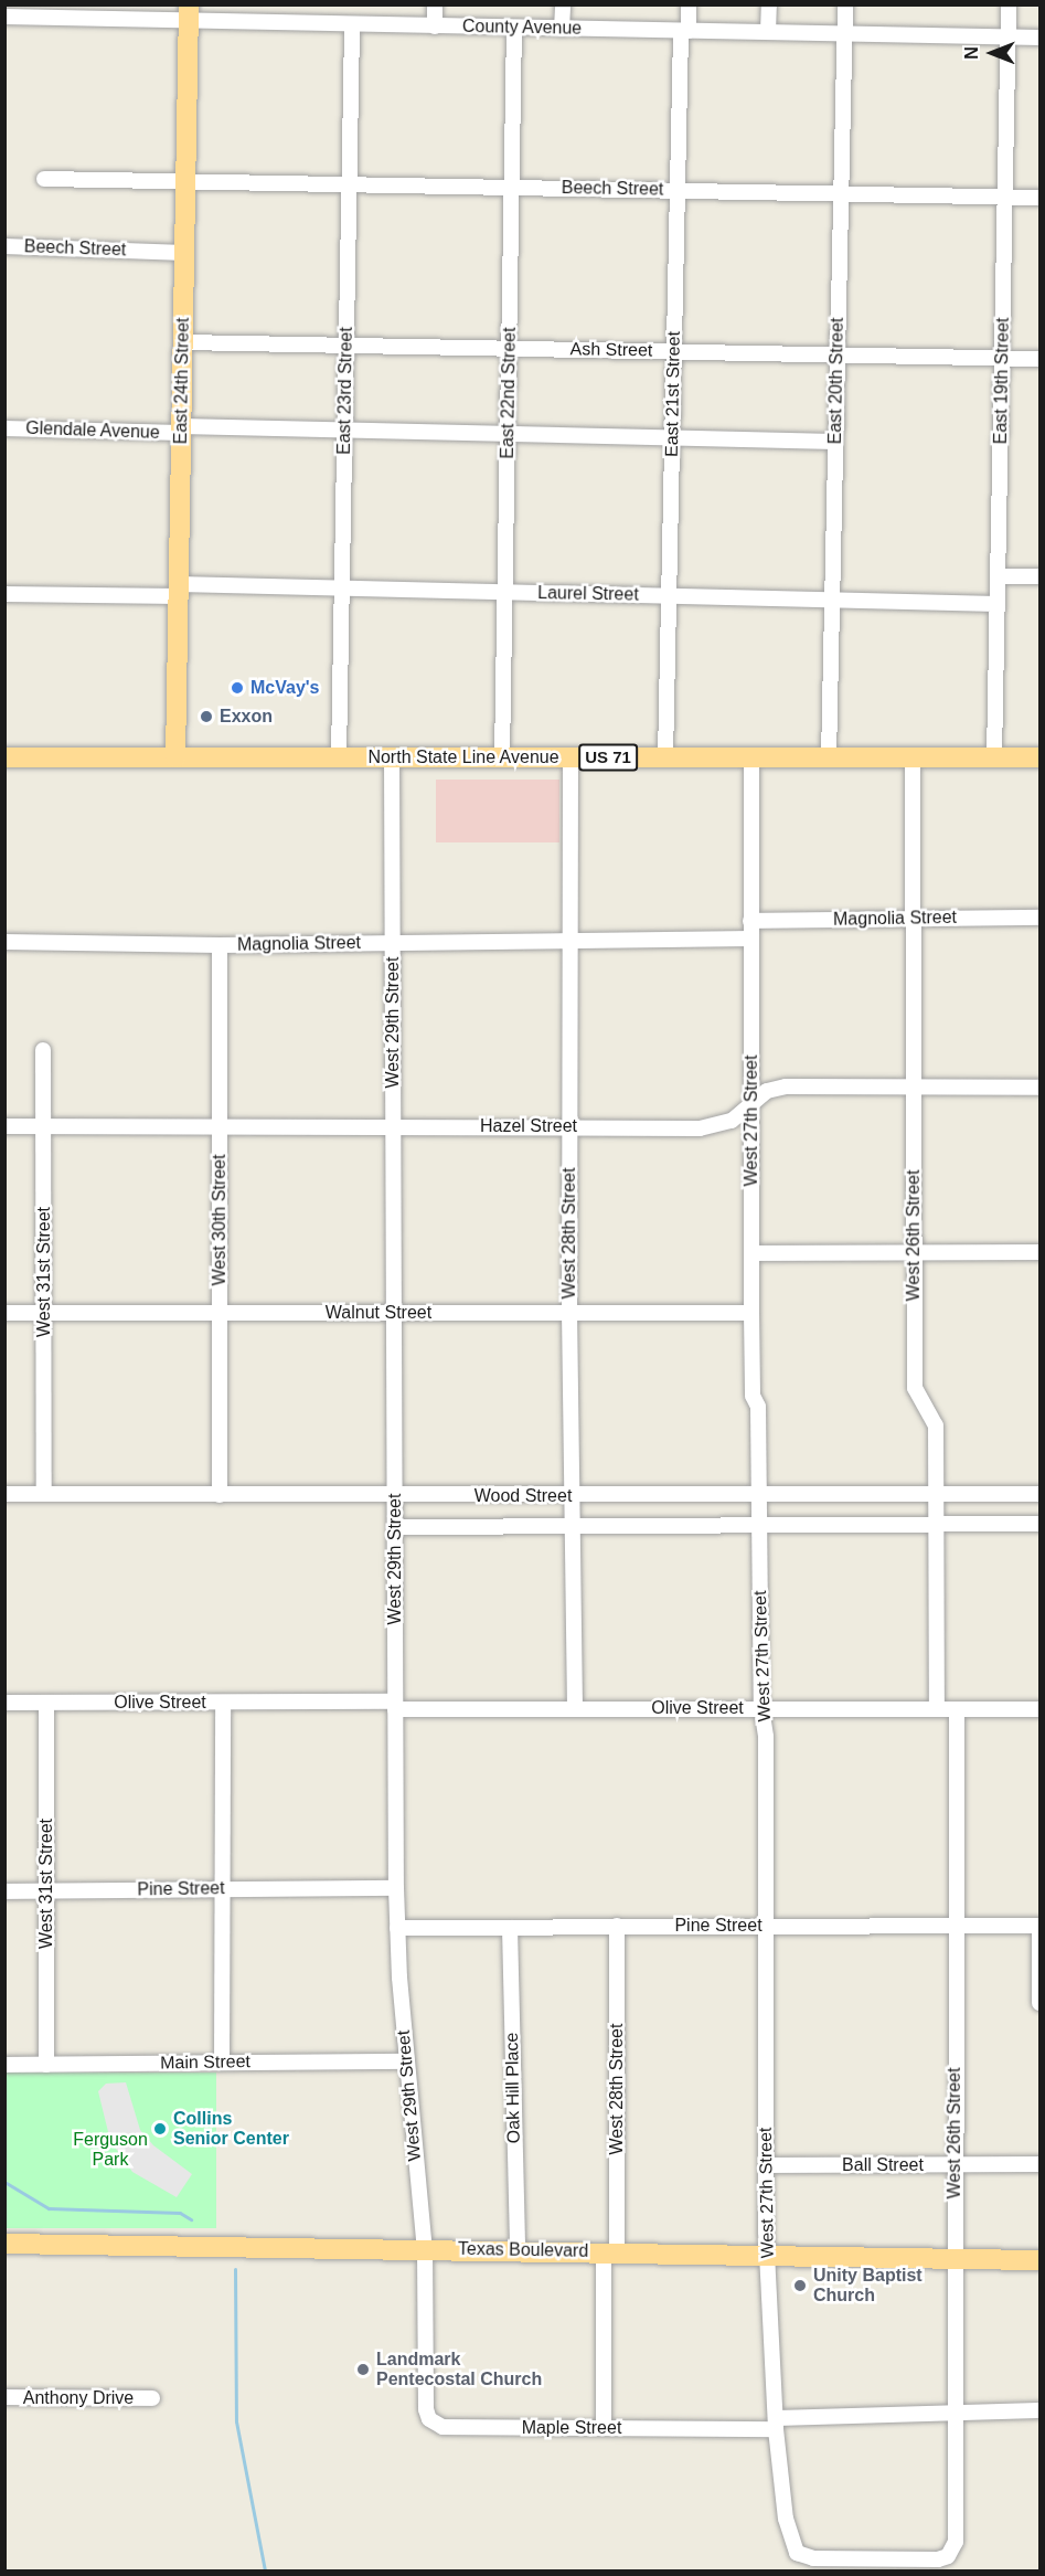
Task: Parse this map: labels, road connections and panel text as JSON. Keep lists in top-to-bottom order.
{
  "streets": {
    "main road": [
      "East 24th Street",
      "North State Line Avenue",
      "US 71",
      "Texas Boulevard"
    ],
    "street": [
      "County Avenue",
      "Beech Street",
      "Ash Street",
      "East 20th Street",
      "East 19th Street",
      "East 23rd Street",
      "East 22nd Street",
      "East 21st Street",
      "Glendale Avenue",
      "Laurel Street",
      "Magnolia Street",
      "West 29th Street",
      "West 27th Street",
      "Hazel Street",
      "West 30th Street",
      "West 28th Street",
      "West 26th Street",
      "West 31st Street",
      "Walnut Street",
      "Wood Street",
      "Olive Street",
      "Pine Street",
      "Main Street",
      "Oak Hill Place",
      "Ball Street",
      "Anthony Drive",
      "Maple Street"
    ]
  },
  "crossings": [
    ["County Avenue", "East 24th Street"],
    ["County Avenue", "East 20th Street"],
    ["County Avenue", "East 19th Street"],
    ["County Avenue", "East 23rd Street"],
    ["County Avenue", "East 22nd Street"],
    ["County Avenue", "East 21st Street"],
    ["Beech Street", "East 24th Street"],
    ["Beech Street", "East 20th Street"],
    ["Beech Street", "East 19th Street"],
    ["Beech Street", "East 23rd Street"],
    ["Beech Street", "East 22nd Street"],
    ["Beech Street", "East 21st Street"],
    ["Ash Street", "East 24th Street"],
    ["Ash Street", "East 20th Street"],
    ["Ash Street", "East 19th Street"],
    ["Ash Street", "East 23rd Street"],
    ["Ash Street", "East 22nd Street"],
    ["Ash Street", "East 21st Street"],
    ["East 24th Street", "Glendale Avenue"],
    ["East 24th Street", "Laurel Street"],
    ["East 24th Street", "North State Line Avenue"],
    ["East 20th Street", "Glendale Avenue"],
    ["East 20th Street", "Laurel Street"],
    ["East 20th Street", "North State Line Avenue"],
    ["East 19th Street", "Laurel Street"],
    ["East 19th Street", "North State Line Avenue"],
    ["East 23rd Street", "Glendale Avenue"],
    ["East 23rd Street", "Laurel Street"],
    ["East 23rd Street", "North State Line Avenue"],
    ["East 22nd Street", "Glendale Avenue"],
    ["East 22nd Street", "Laurel Street"],
    ["East 22nd Street", "North State Line Avenue"],
    ["East 21st Street", "Glendale Avenue"],
    ["East 21st Street", "Laurel Street"],
    ["East 21st Street", "North State Line Avenue"],
    ["North State Line Avenue", "West 29th Street"],
    ["North State Line Avenue", "West 27th Street"],
    ["North State Line Avenue", "West 28th Street"],
    ["North State Line Avenue", "West 26th Street"],
    ["Magnolia Street", "West 29th Street"],
    ["Magnolia Street", "West 27th Street"],
    ["Magnolia Street", "West 30th Street"],
    ["Magnolia Street", "West 28th Street"],
    ["Magnolia Street", "West 26th Street"],
    ["West 29th Street", "Hazel Street"],
    ["West 29th Street", "Walnut Street"],
    ["West 29th Street", "Wood Street"],
    ["West 29th Street", "Olive Street"],
    ["West 29th Street", "Pine Street"],
    ["West 29th Street", "Main Street"],
    ["West 29th Street", "Texas Boulevard"],
    ["West 29th Street", "Maple Street"],
    ["West 27th Street", "Hazel Street"],
    ["West 27th Street", "West 26th Street"],
    ["West 27th Street", "Walnut Street"],
    ["West 27th Street", "Wood Street"],
    ["West 27th Street", "Olive Street"],
    ["West 27th Street", "Pine Street"],
    ["West 27th Street", "Ball Street"],
    ["West 27th Street", "Texas Boulevard"],
    ["West 27th Street", "Maple Street"],
    ["Hazel Street", "West 30th Street"],
    ["Hazel Street", "West 28th Street"],
    ["Hazel Street", "West 26th Street"],
    ["Hazel Street", "West 31st Street"],
    ["West 30th Street", "Walnut Street"],
    ["West 30th Street", "Wood Street"],
    ["West 28th Street", "Walnut Street"],
    ["West 28th Street", "Wood Street"],
    ["West 28th Street", "Olive Street"],
    ["West 28th Street", "Pine Street"],
    ["West 28th Street", "Texas Boulevard"],
    ["West 28th Street", "Maple Street"],
    ["West 26th Street", "Wood Street"],
    ["West 26th Street", "Olive Street"],
    ["West 26th Street", "Pine Street"],
    ["West 26th Street", "Ball Street"],
    ["West 26th Street", "Texas Boulevard"],
    ["West 26th Street", "Maple Street"],
    ["West 31st Street", "Walnut Street"],
    ["West 31st Street", "Wood Street"],
    ["West 31st Street", "Olive Street"],
    ["West 31st Street", "Pine Street"],
    ["West 31st Street", "Main Street"],
    ["Pine Street", "Oak Hill Place"],
    ["Oak Hill Place", "Texas Boulevard"]
  ],
  "parks": ["Ferguson Park"],
  "places": [
    "McVay's",
    "Exxon",
    "Collins Senior Center",
    "Unity Baptist Church",
    "Landmark Pentecostal Church"
  ],
  "north": "left"
}
